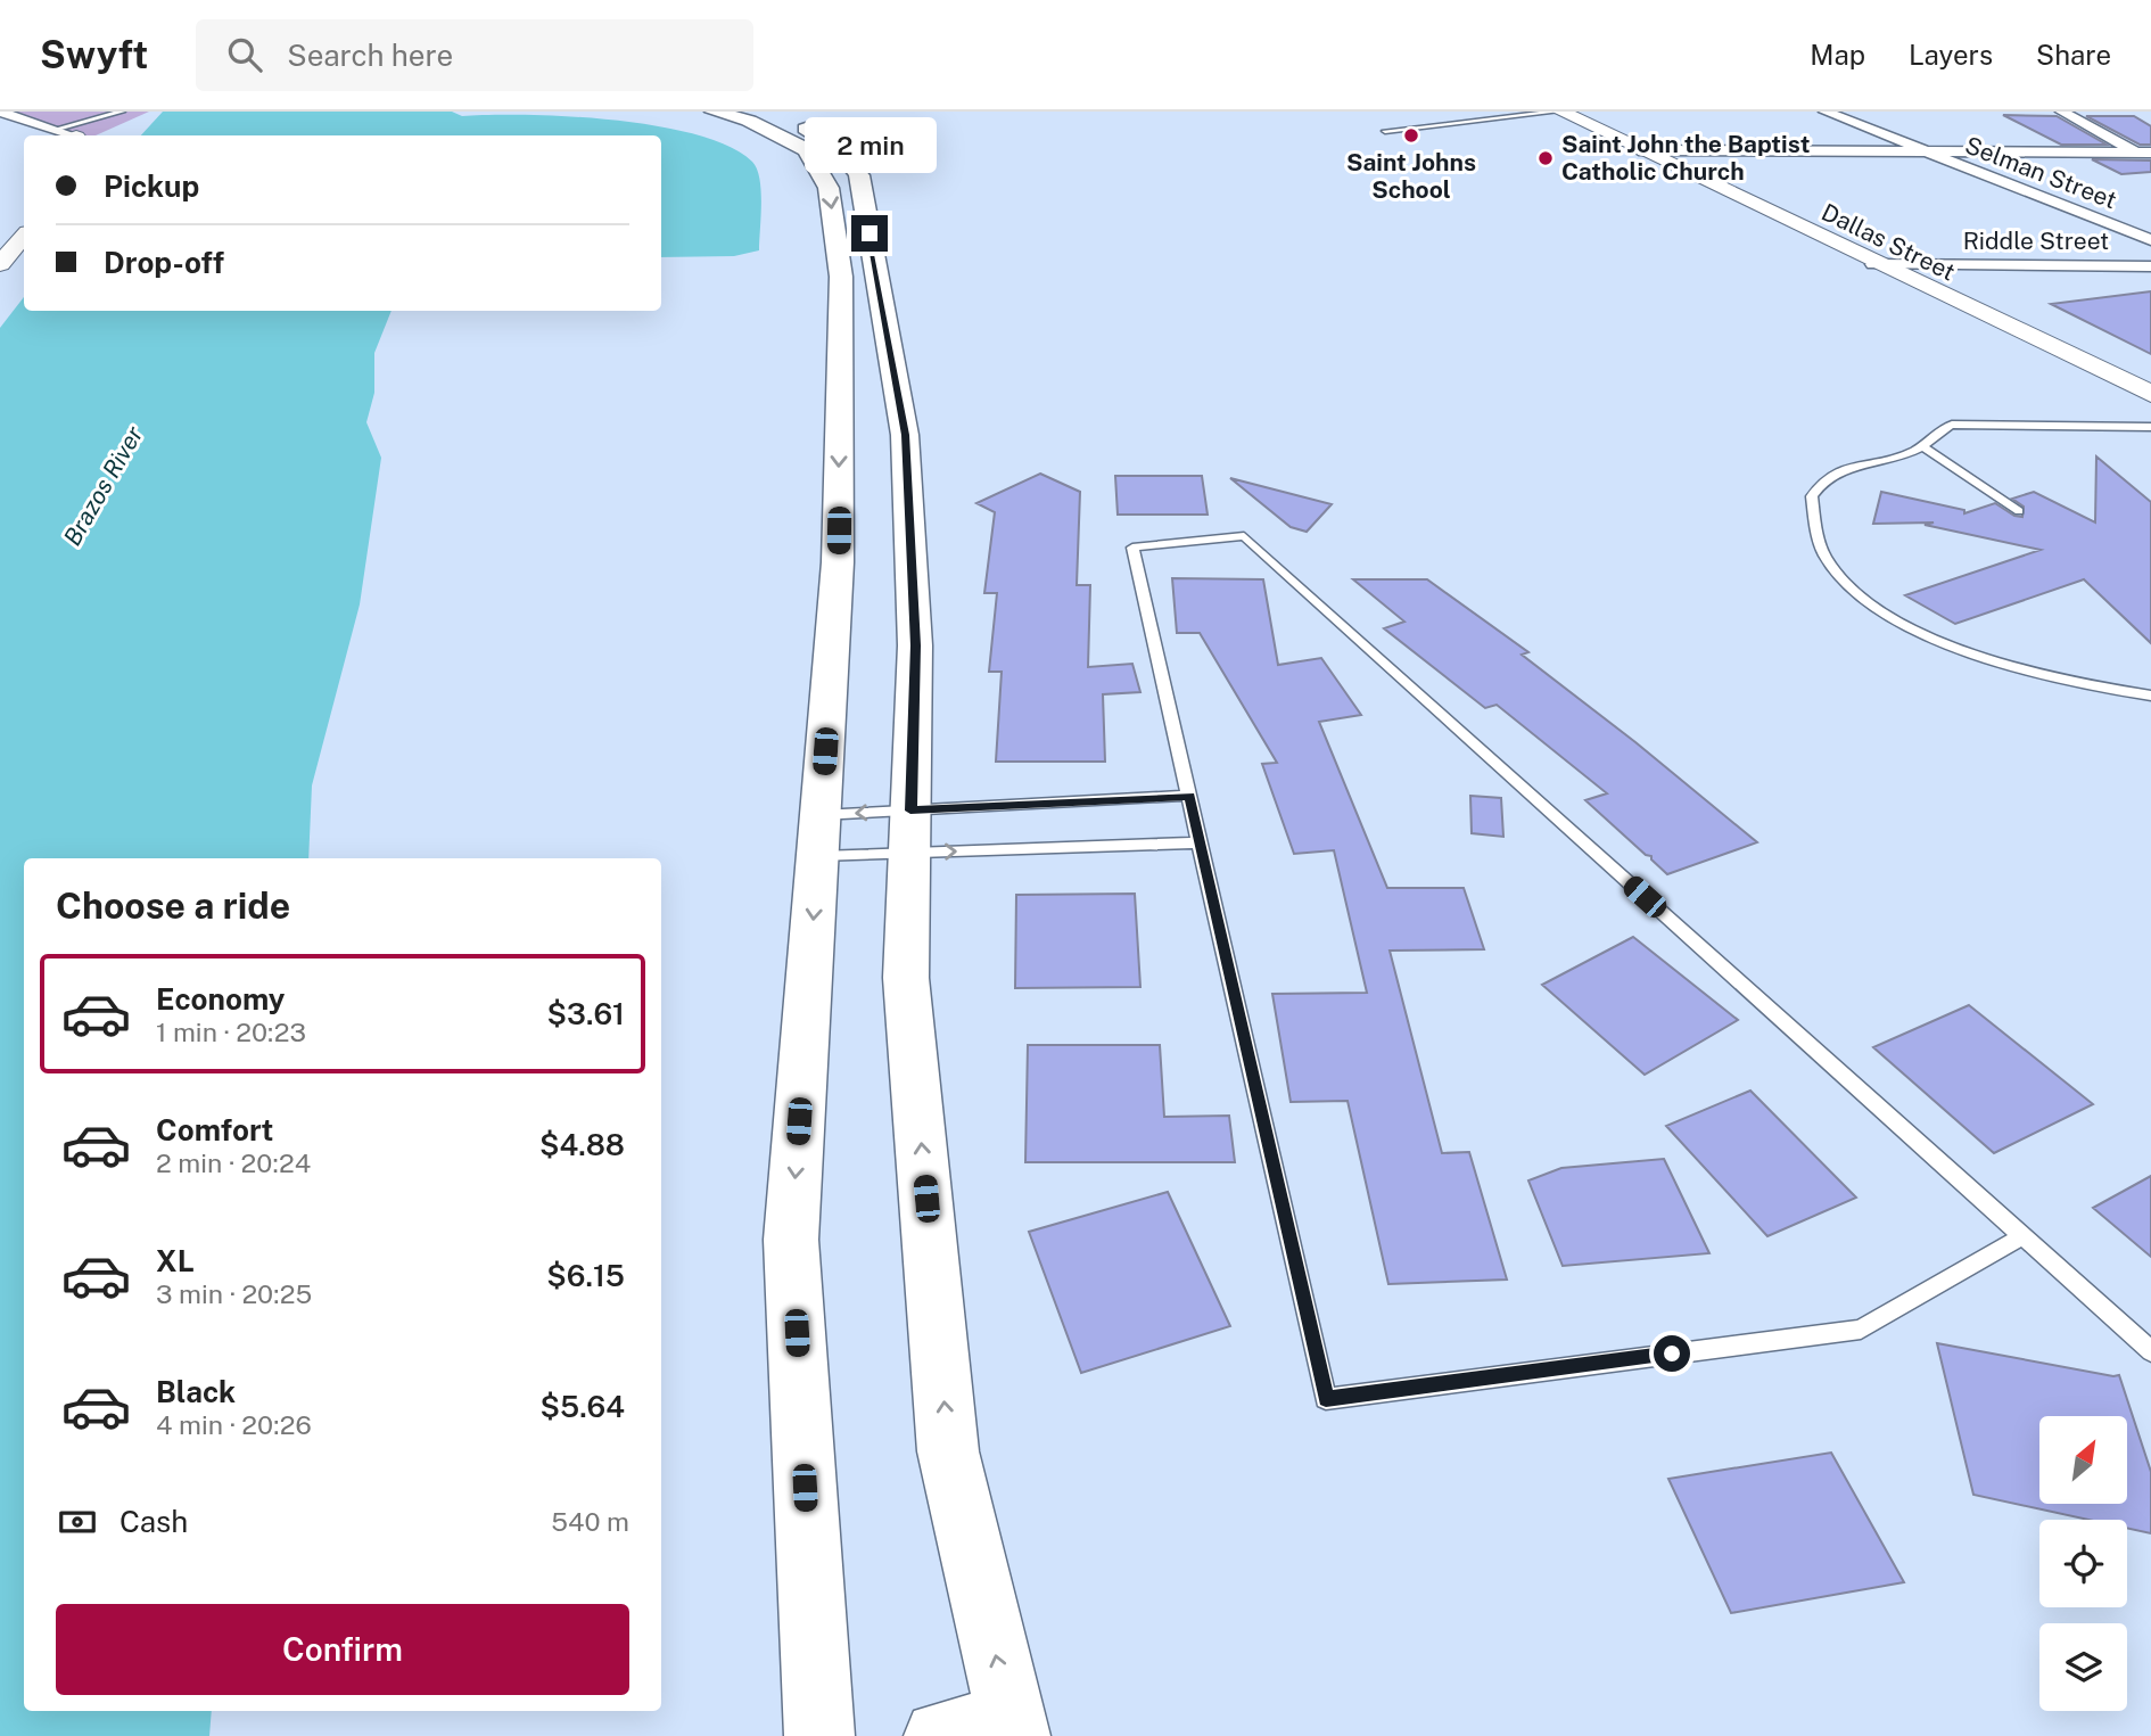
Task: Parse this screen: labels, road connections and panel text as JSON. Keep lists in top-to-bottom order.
{
  "streets": {
    "street": ["Selman Street", "Riddle Street", "Dallas Street"]
  },
  "crossings": [
    ["Riddle Street", "Dallas Street"]
  ],
  "water": ["Brazos River"],
  "places": ["Saint Johns School", "Saint John the Baptist Catholic Church"],
  "north": "top right",
  "page": {
    "header": "Swyft",
    "search": "Search here",
    "nav": ["Map", "Layers", "Share"],
    "bubble": "2 min",
    "banner": ["Pickup", "Drop-off"],
    "heading": "Choose a ride",
    "list": [
      {
        "name": "Economy",
        "note": "1 min · 20:23",
        "value": "$3.61"
      },
      {
        "name": "Comfort",
        "note": "2 min · 20:24",
        "value": "$4.88"
      },
      {
        "name": "XL",
        "note": "3 min · 20:25",
        "value": "$6.15"
      },
      {
        "name": "Black",
        "note": "4 min · 20:26",
        "value": "$5.64"
      }
    ],
    "pay": ["Cash", "540 m"],
    "buttons": "Confirm"
  }
}
